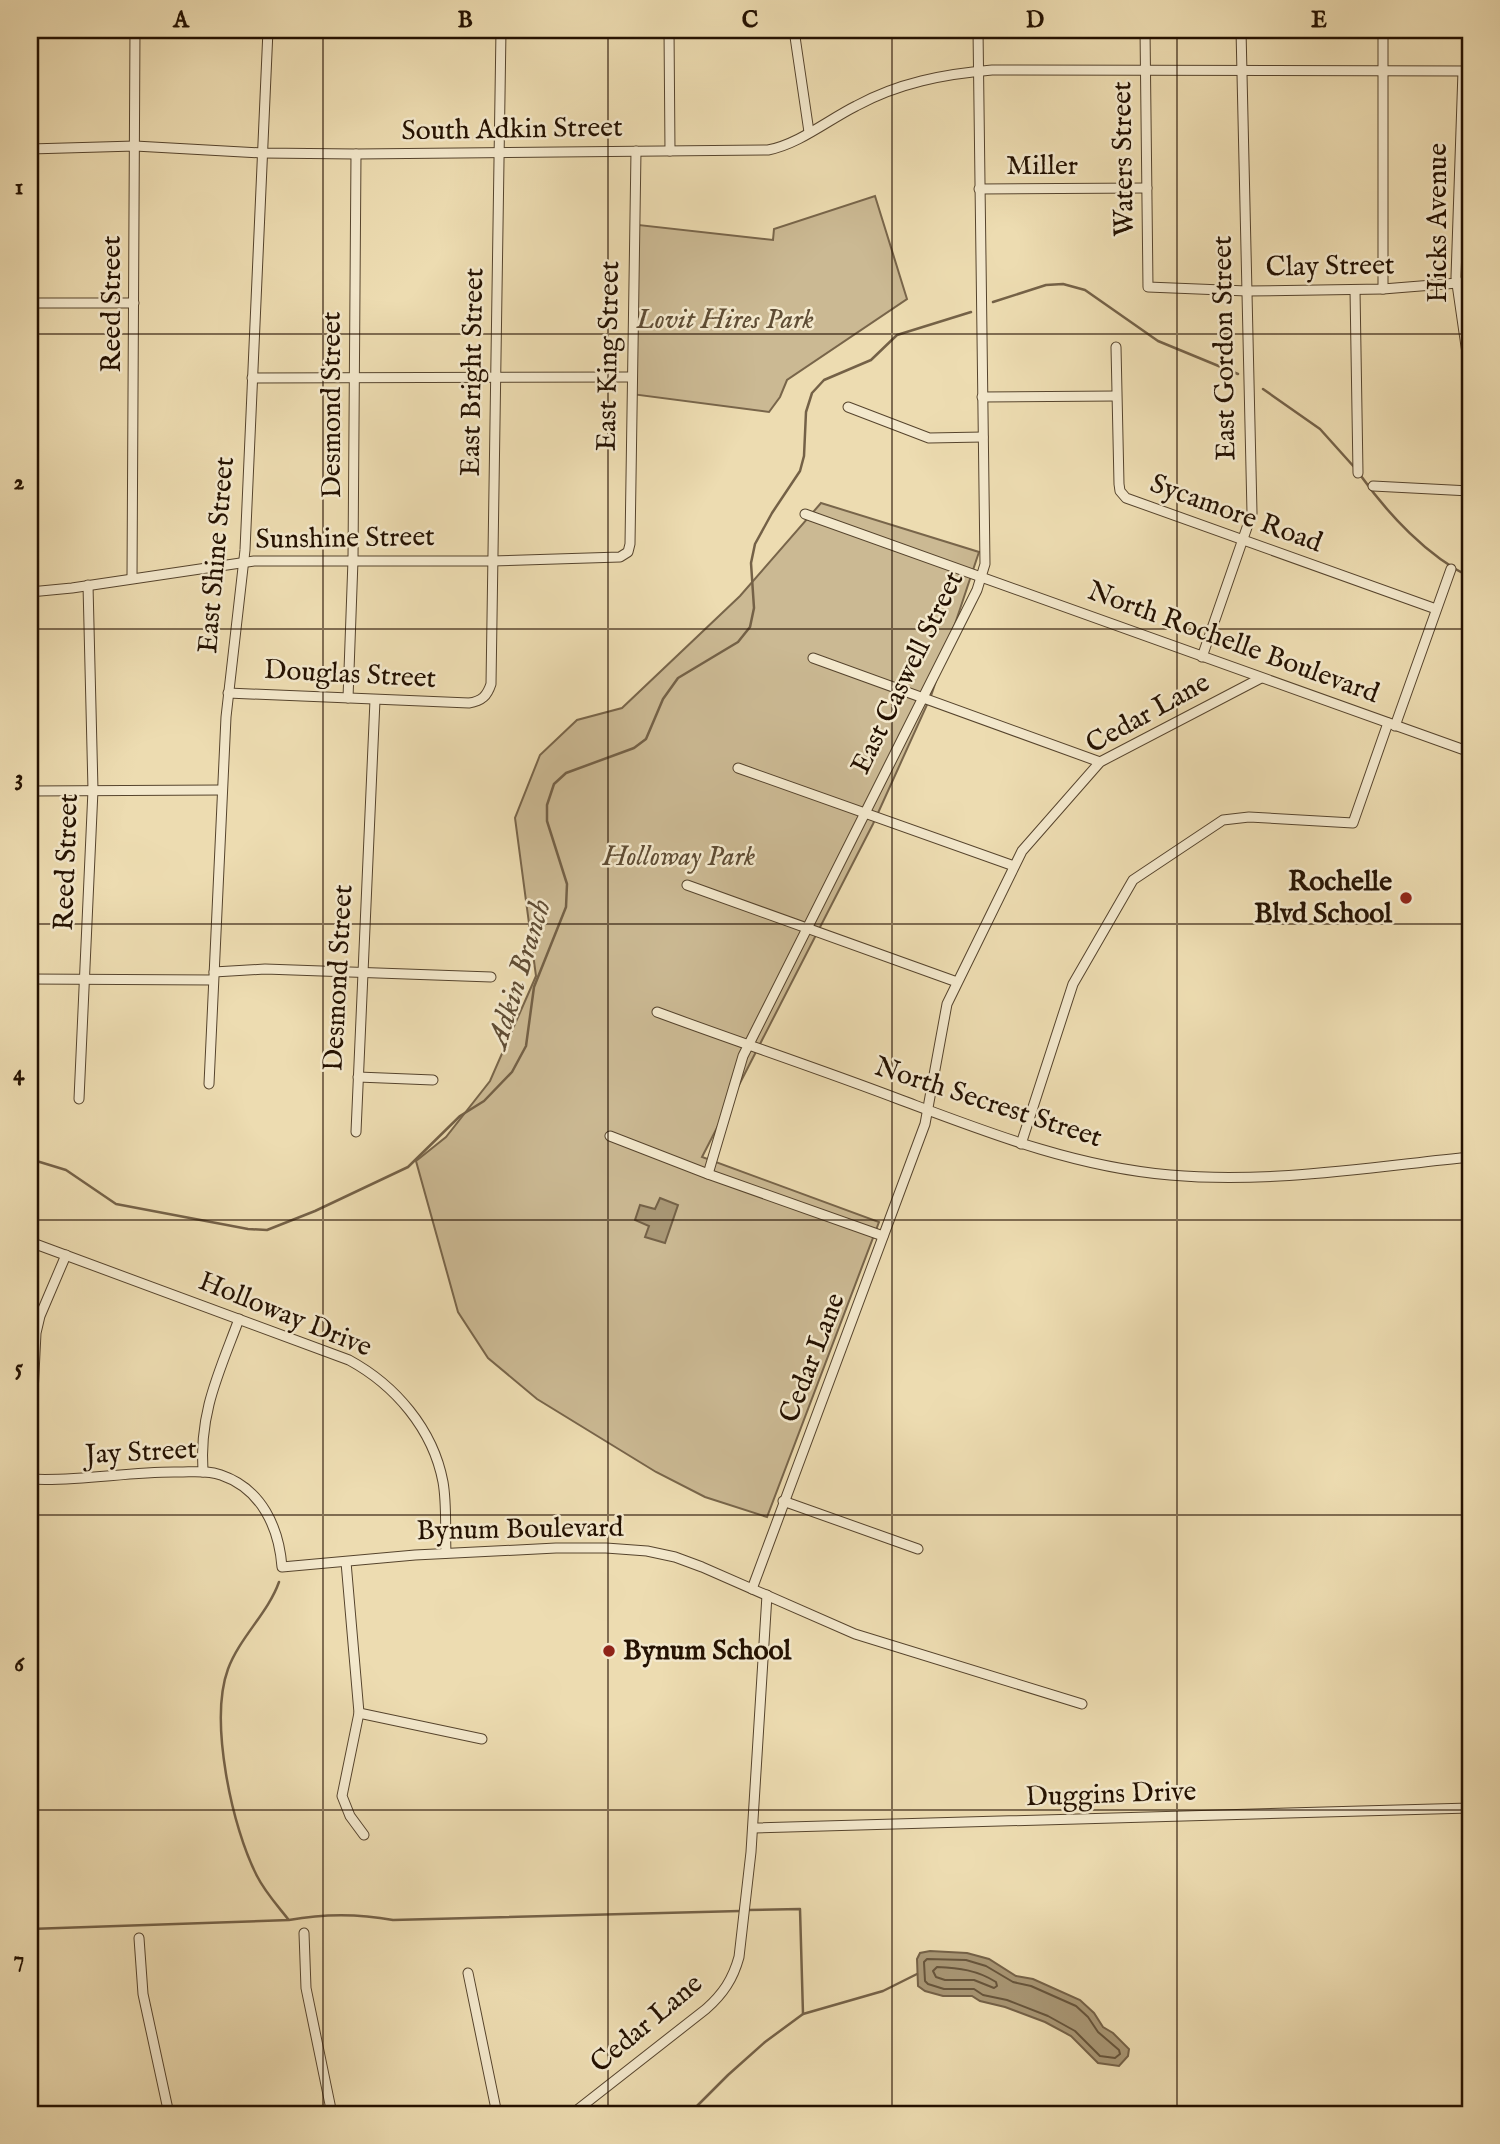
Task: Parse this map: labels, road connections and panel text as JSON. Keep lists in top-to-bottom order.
{
  "streets": {
    "street": [
      "South Adkin Street",
      "Waters Street",
      "Miller",
      "Hicks Avenue",
      "Clay Street",
      "Reed Street",
      "East Gordon Street",
      "East King Street",
      "East Bright Street",
      "Desmond Street",
      "Sycamore Road",
      "Sunshine Street",
      "East Shine Street",
      "North Rochelle Boulevard",
      "East Caswell Street",
      "Douglas Street",
      "Cedar Lane",
      "North Secrest Street",
      "Holloway Drive",
      "Jay Street",
      "Bynum Boulevard",
      "Duggins Drive"
    ]
  },
  "crossings": [
    ["South Adkin Street", "Waters Street"],
    ["South Adkin Street", "Hicks Avenue"],
    ["South Adkin Street", "Reed Street"],
    ["South Adkin Street", "East Gordon Street"],
    ["South Adkin Street", "East King Street"],
    ["South Adkin Street", "East Bright Street"],
    ["South Adkin Street", "Desmond Street"],
    ["South Adkin Street", "East Shine Street"],
    ["South Adkin Street", "East Caswell Street"],
    ["Waters Street", "Miller"],
    ["Waters Street", "Clay Street"],
    ["Miller", "East Caswell Street"],
    ["Hicks Avenue", "Clay Street"],
    ["Clay Street", "East Gordon Street"],
    ["Reed Street", "Sunshine Street"],
    ["East Gordon Street", "Sycamore Road"],
    ["East Gordon Street", "North Rochelle Boulevard"],
    ["East King Street", "Sunshine Street"],
    ["East Bright Street", "Sunshine Street"],
    ["East Bright Street", "Douglas Street"],
    ["Desmond Street", "Sunshine Street"],
    ["Desmond Street", "Douglas Street"],
    ["Sunshine Street", "East Shine Street"],
    ["East Shine Street", "Douglas Street"],
    ["North Rochelle Boulevard", "East Caswell Street"],
    ["North Rochelle Boulevard", "Cedar Lane"],
    ["East Caswell Street", "North Secrest Street"],
    ["Cedar Lane", "North Secrest Street"],
    ["Cedar Lane", "Bynum Boulevard"],
    ["Cedar Lane", "Duggins Drive"],
    ["Holloway Drive", "Bynum Boulevard"],
    ["Jay Street", "Bynum Boulevard"]
  ],
  "water": ["Adkin Branch"],
  "parks": ["Lovit Hires Park", "Holloway Park"],
  "places": ["Rochelle Blvd School", "Bynum School"],
  "grid": {
    "columns": [
      "A",
      "B",
      "C",
      "D",
      "E"
    ],
    "rows": [
      "1",
      "2",
      "3",
      "4",
      "5",
      "6",
      "7"
    ]
  }
}
